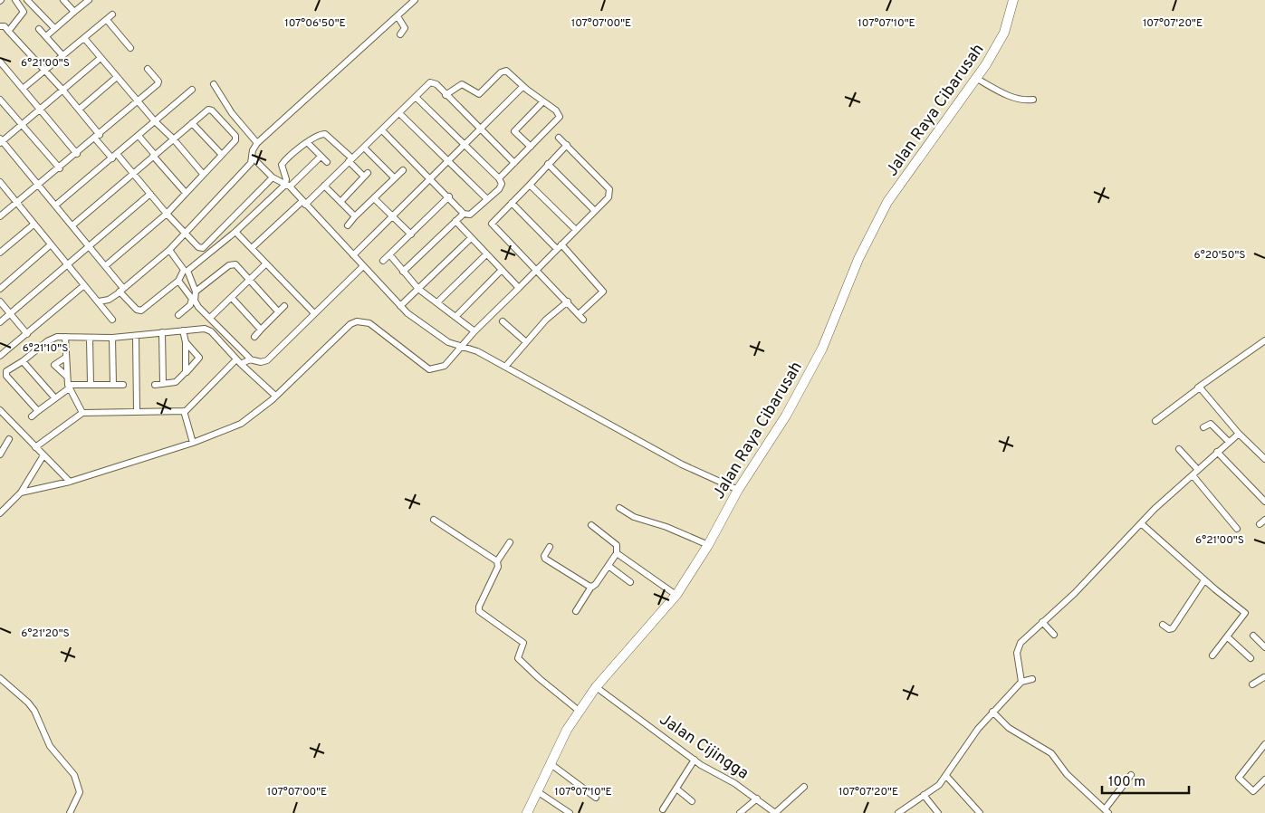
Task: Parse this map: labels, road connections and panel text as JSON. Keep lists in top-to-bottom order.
{
  "streets": {
    "main road": ["Jalan Raya Cibarusah"],
    "street": ["Jalan Cijingga"]
  },
  "crossings": [
    ["Jalan Raya Cibarusah", "Jalan Cijingga"]
  ],
  "scale_bar": "100 m",
  "coordinates": [
    "107°06'50\"E",
    "107°07'00\"E",
    "107°07'20\"E",
    "107°07'10\"E",
    "6°21'00\"S",
    "6°20'50\"S",
    "6°21'10\"S",
    "6°21'20\"S"
  ]
}
